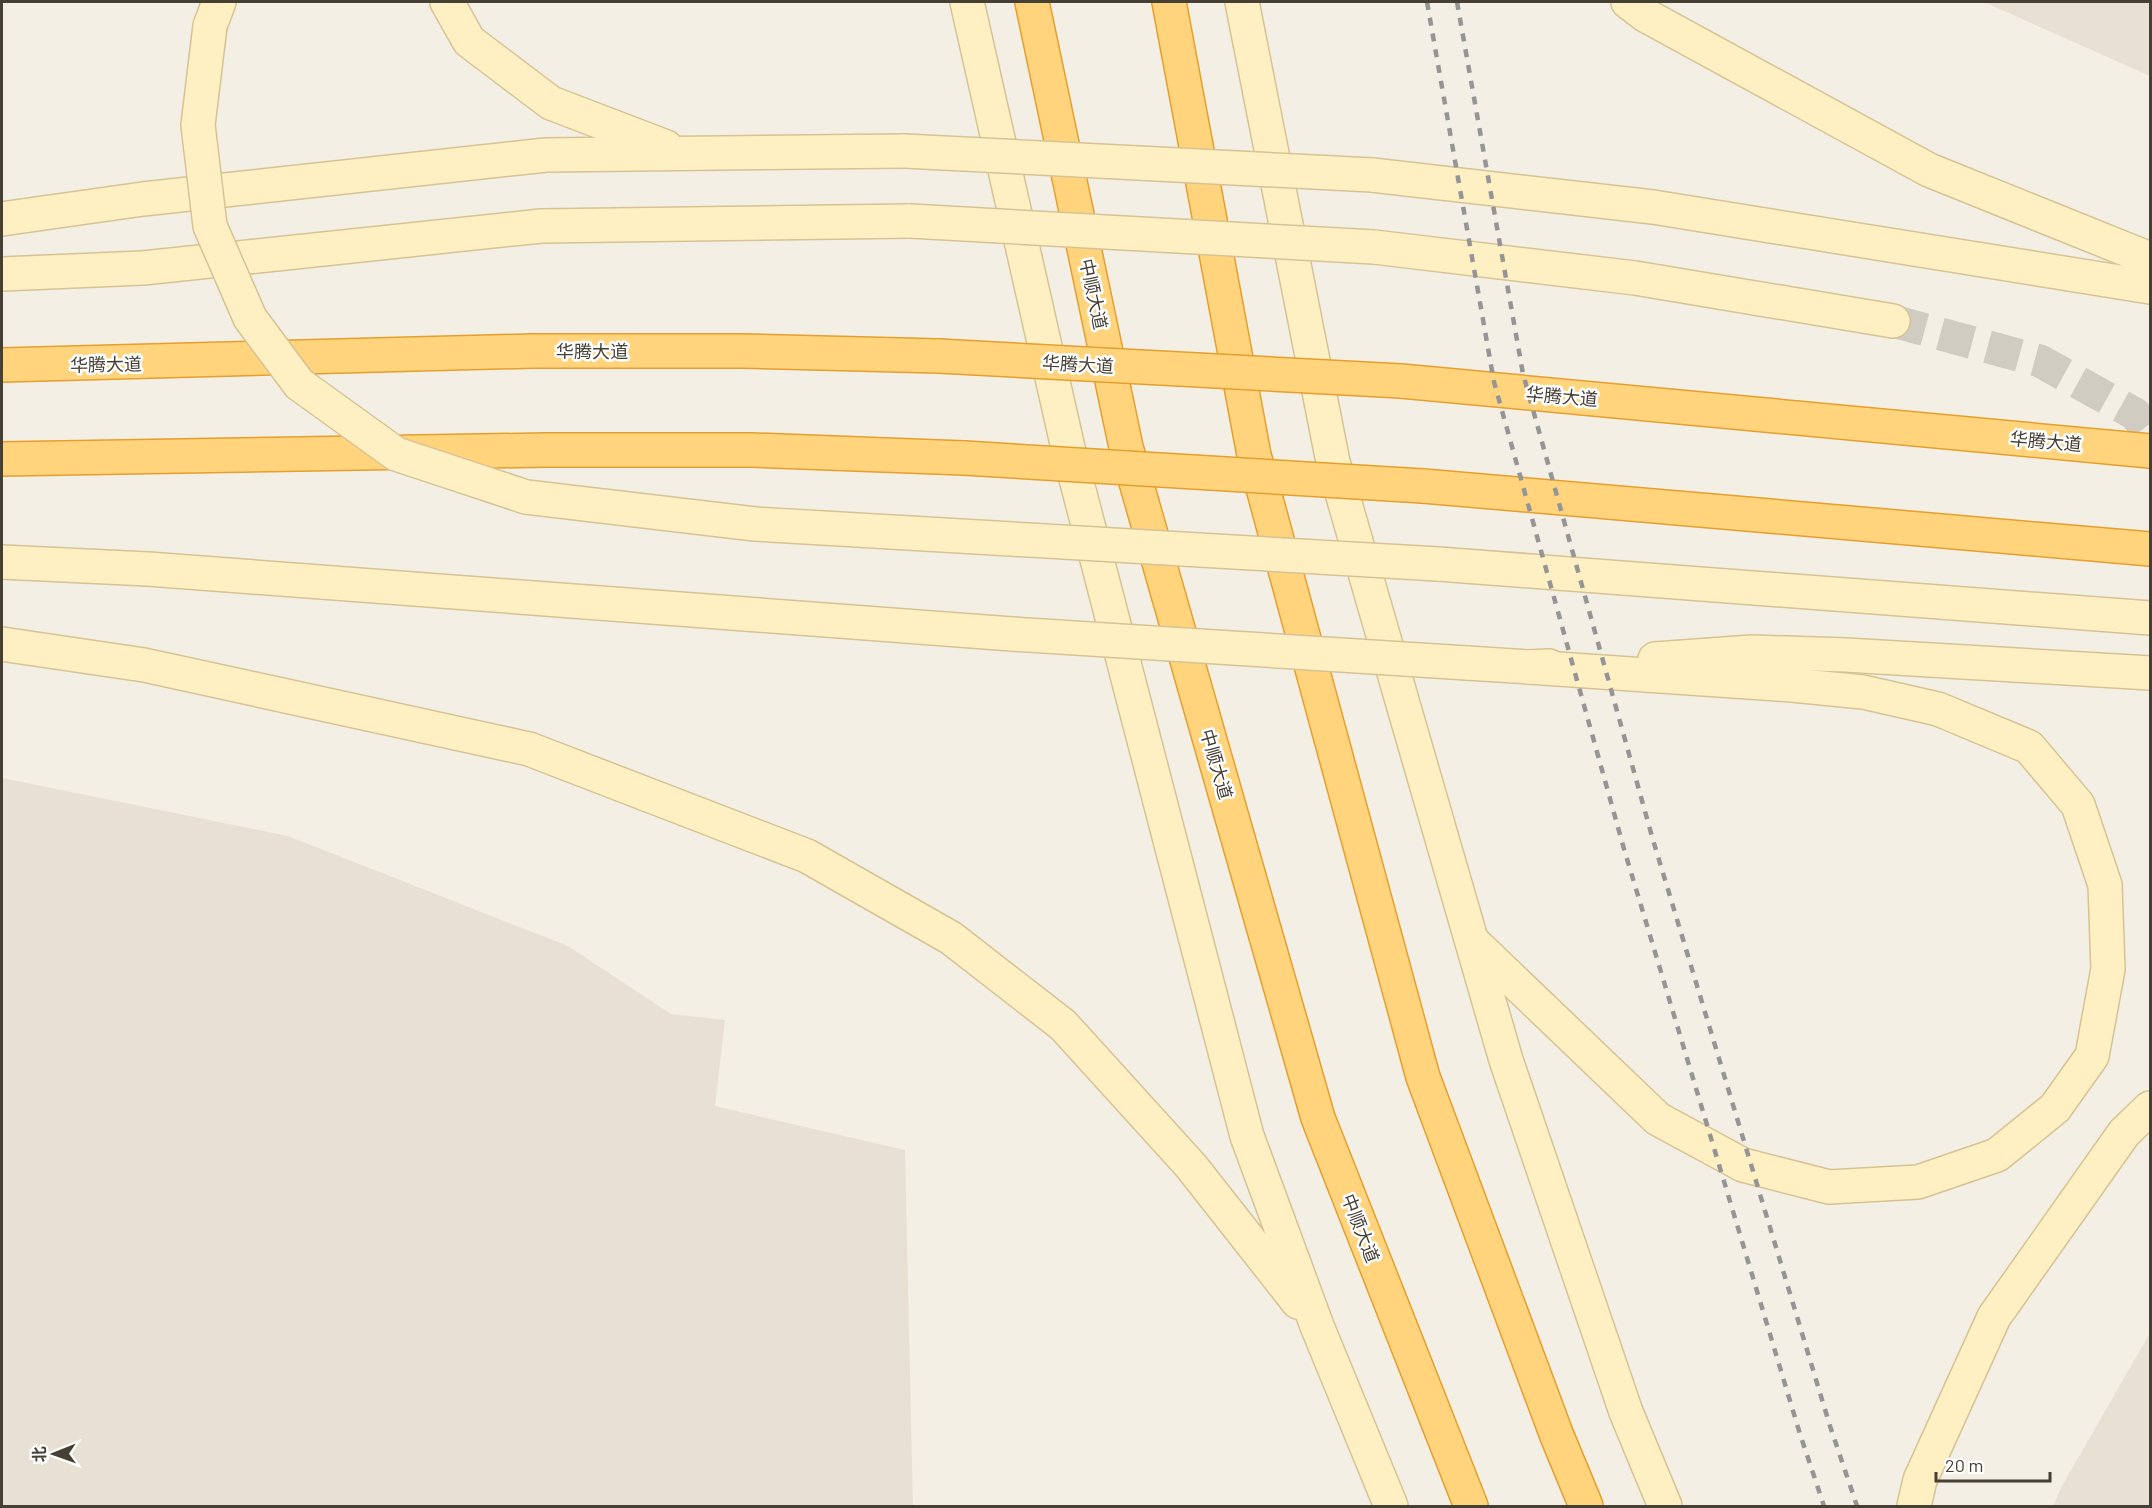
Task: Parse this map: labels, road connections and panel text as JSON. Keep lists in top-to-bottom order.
{
  "streets": {
    "highway": ["中顺大道", "华腾大道"]
  },
  "scale_bar": "20 m",
  "north": "left"
}
